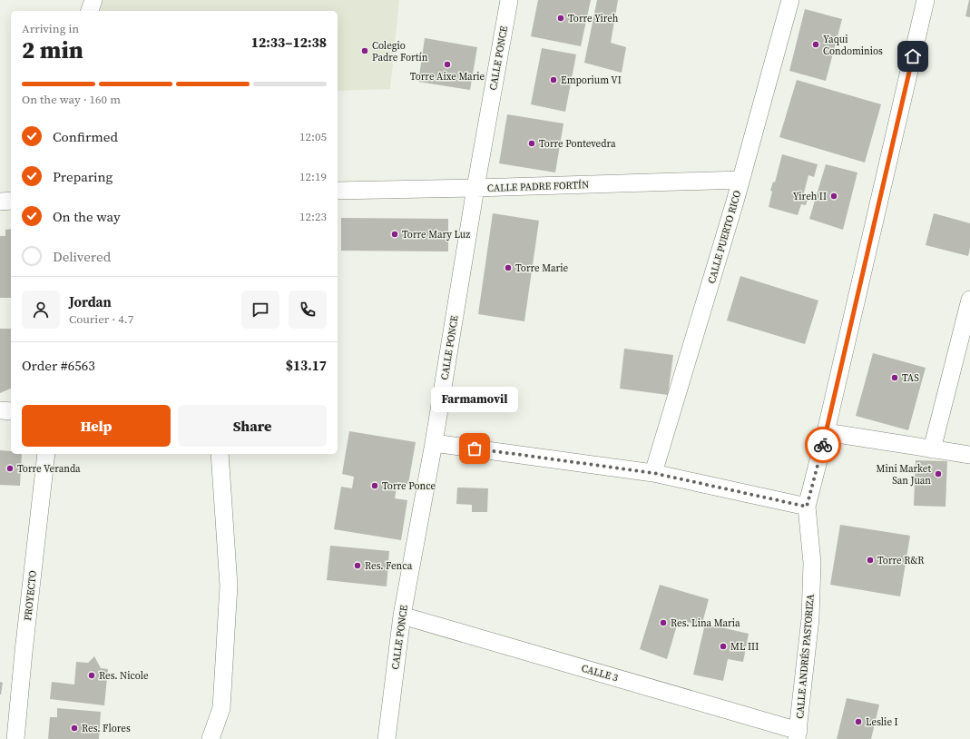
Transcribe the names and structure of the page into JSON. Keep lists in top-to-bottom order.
{
  "streets": {
    "street": [
      "CALLE PONCE",
      "CALLE PADRE FORTÍN",
      "CALLE PUERTO RICO",
      "PROYECTO",
      "CALLE ANDRÉS PASTORIZA",
      "CALLE 3"
    ]
  },
  "crossings": [
    ["CALLE PONCE", "CALLE PADRE FORTÍN"],
    ["CALLE PONCE", "CALLE 3"],
    ["CALLE PADRE FORTÍN", "CALLE PUERTO RICO"],
    ["CALLE ANDRÉS PASTORIZA", "CALLE 3"]
  ],
  "places": [
    "Torre Yireh",
    "Yaqui Condominios",
    "Colegio Padre Fortín",
    "Torre Aixe Marie",
    "Emporium VI",
    "Torre Pontevedra",
    "Yireh II",
    "Torre Mary Luz",
    "Torre Marie",
    "TAS",
    "Farmamovil",
    "Torre Veranda",
    "Mini Market San Juan",
    "Torre Ponce",
    "Torre R&R",
    "Res. Fenca",
    "Res. Lina Maria",
    "ML III",
    "Res. Nicole",
    "Leslie I",
    "Res. Flores"
  ],
  "page": {
    "heading": ["2 min", "Arriving in", "12:33–12:38"],
    "panel": [
      "Jordan",
      "Courier · 4.7",
      "Order #6563",
      "$13.17"
    ],
    "bar": "On the way · 160 m",
    "list": [
      ["Confirmed", "12:05"],
      ["Preparing", "12:19"],
      ["On the way", "12:23"],
      "Delivered"
    ],
    "bubble": "Farmamovil",
    "buttons": ["Help", "Share"]
  }
}
